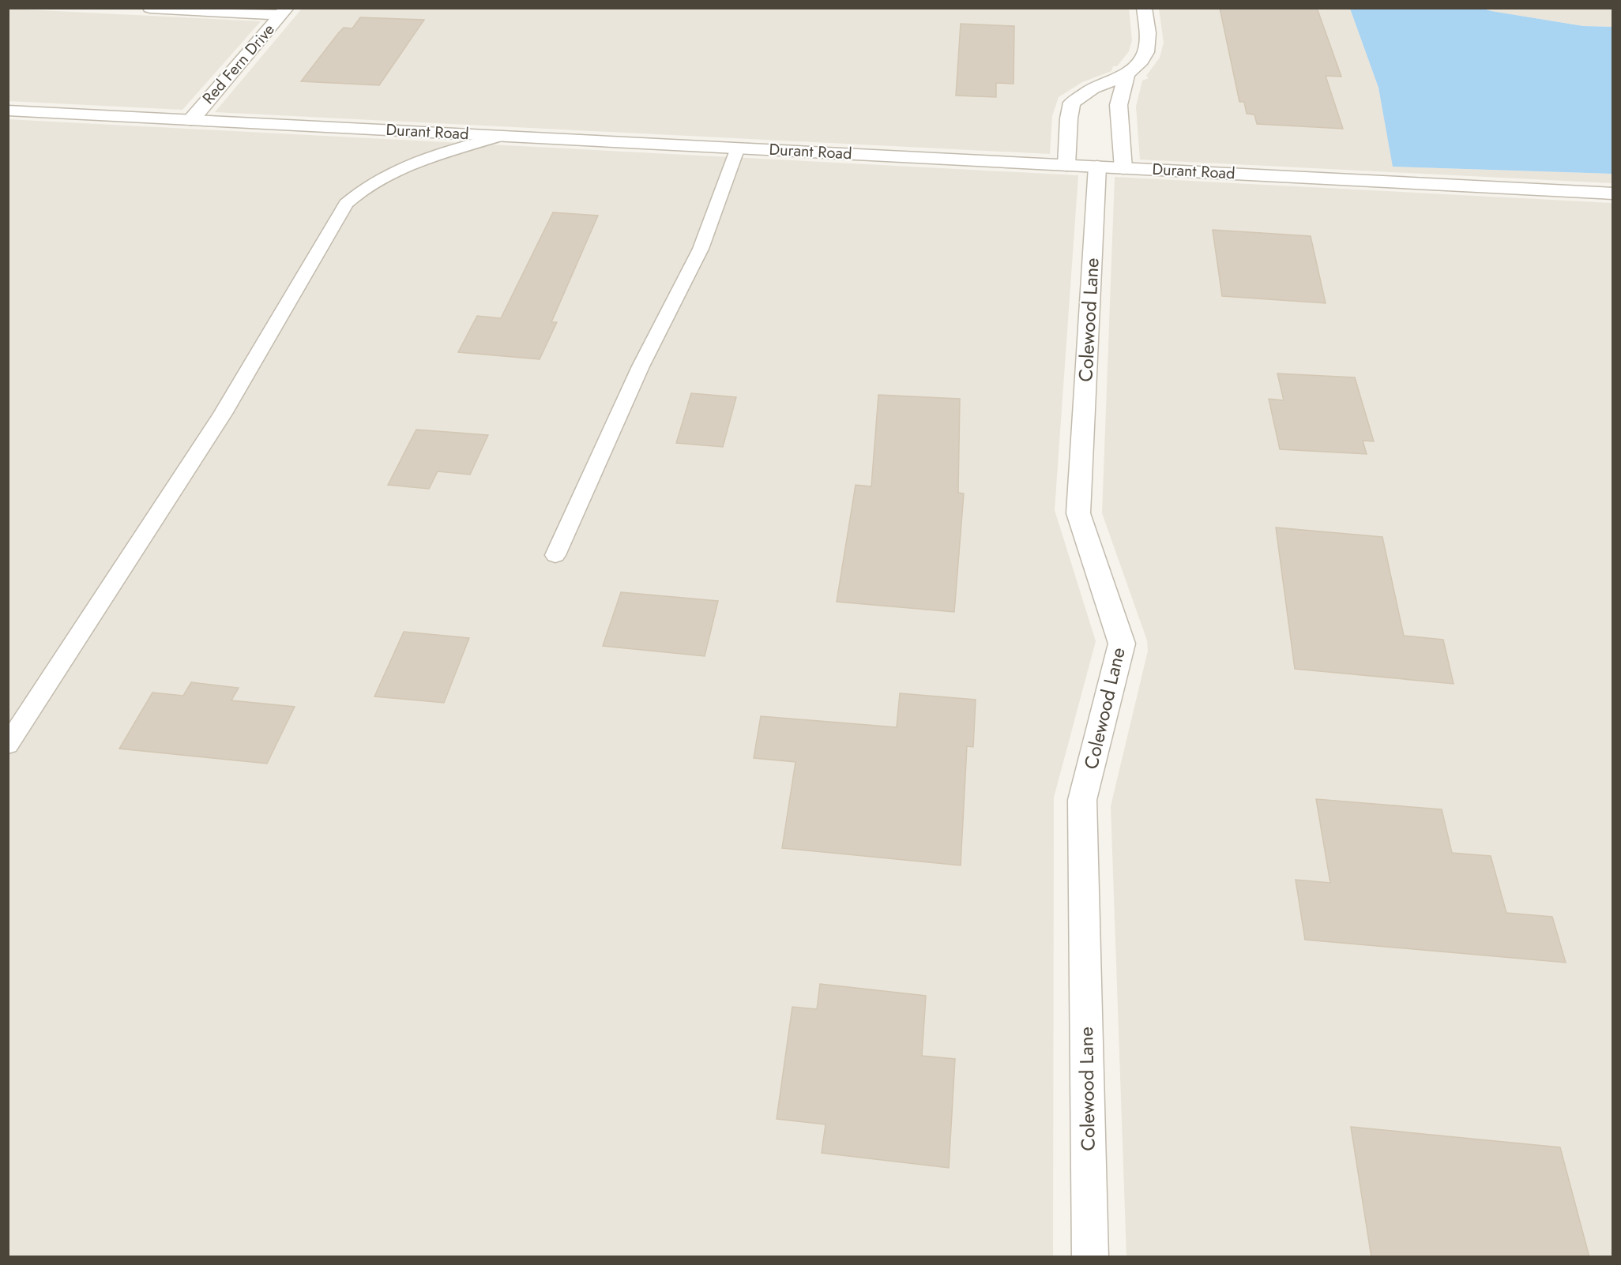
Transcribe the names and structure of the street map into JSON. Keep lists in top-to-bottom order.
{
  "streets": {
    "street": ["Red Fern Drive", "Durant Road", "Colewood Lane"]
  },
  "crossings": [
    ["Red Fern Drive", "Durant Road"],
    ["Durant Road", "Colewood Lane"]
  ]
}
